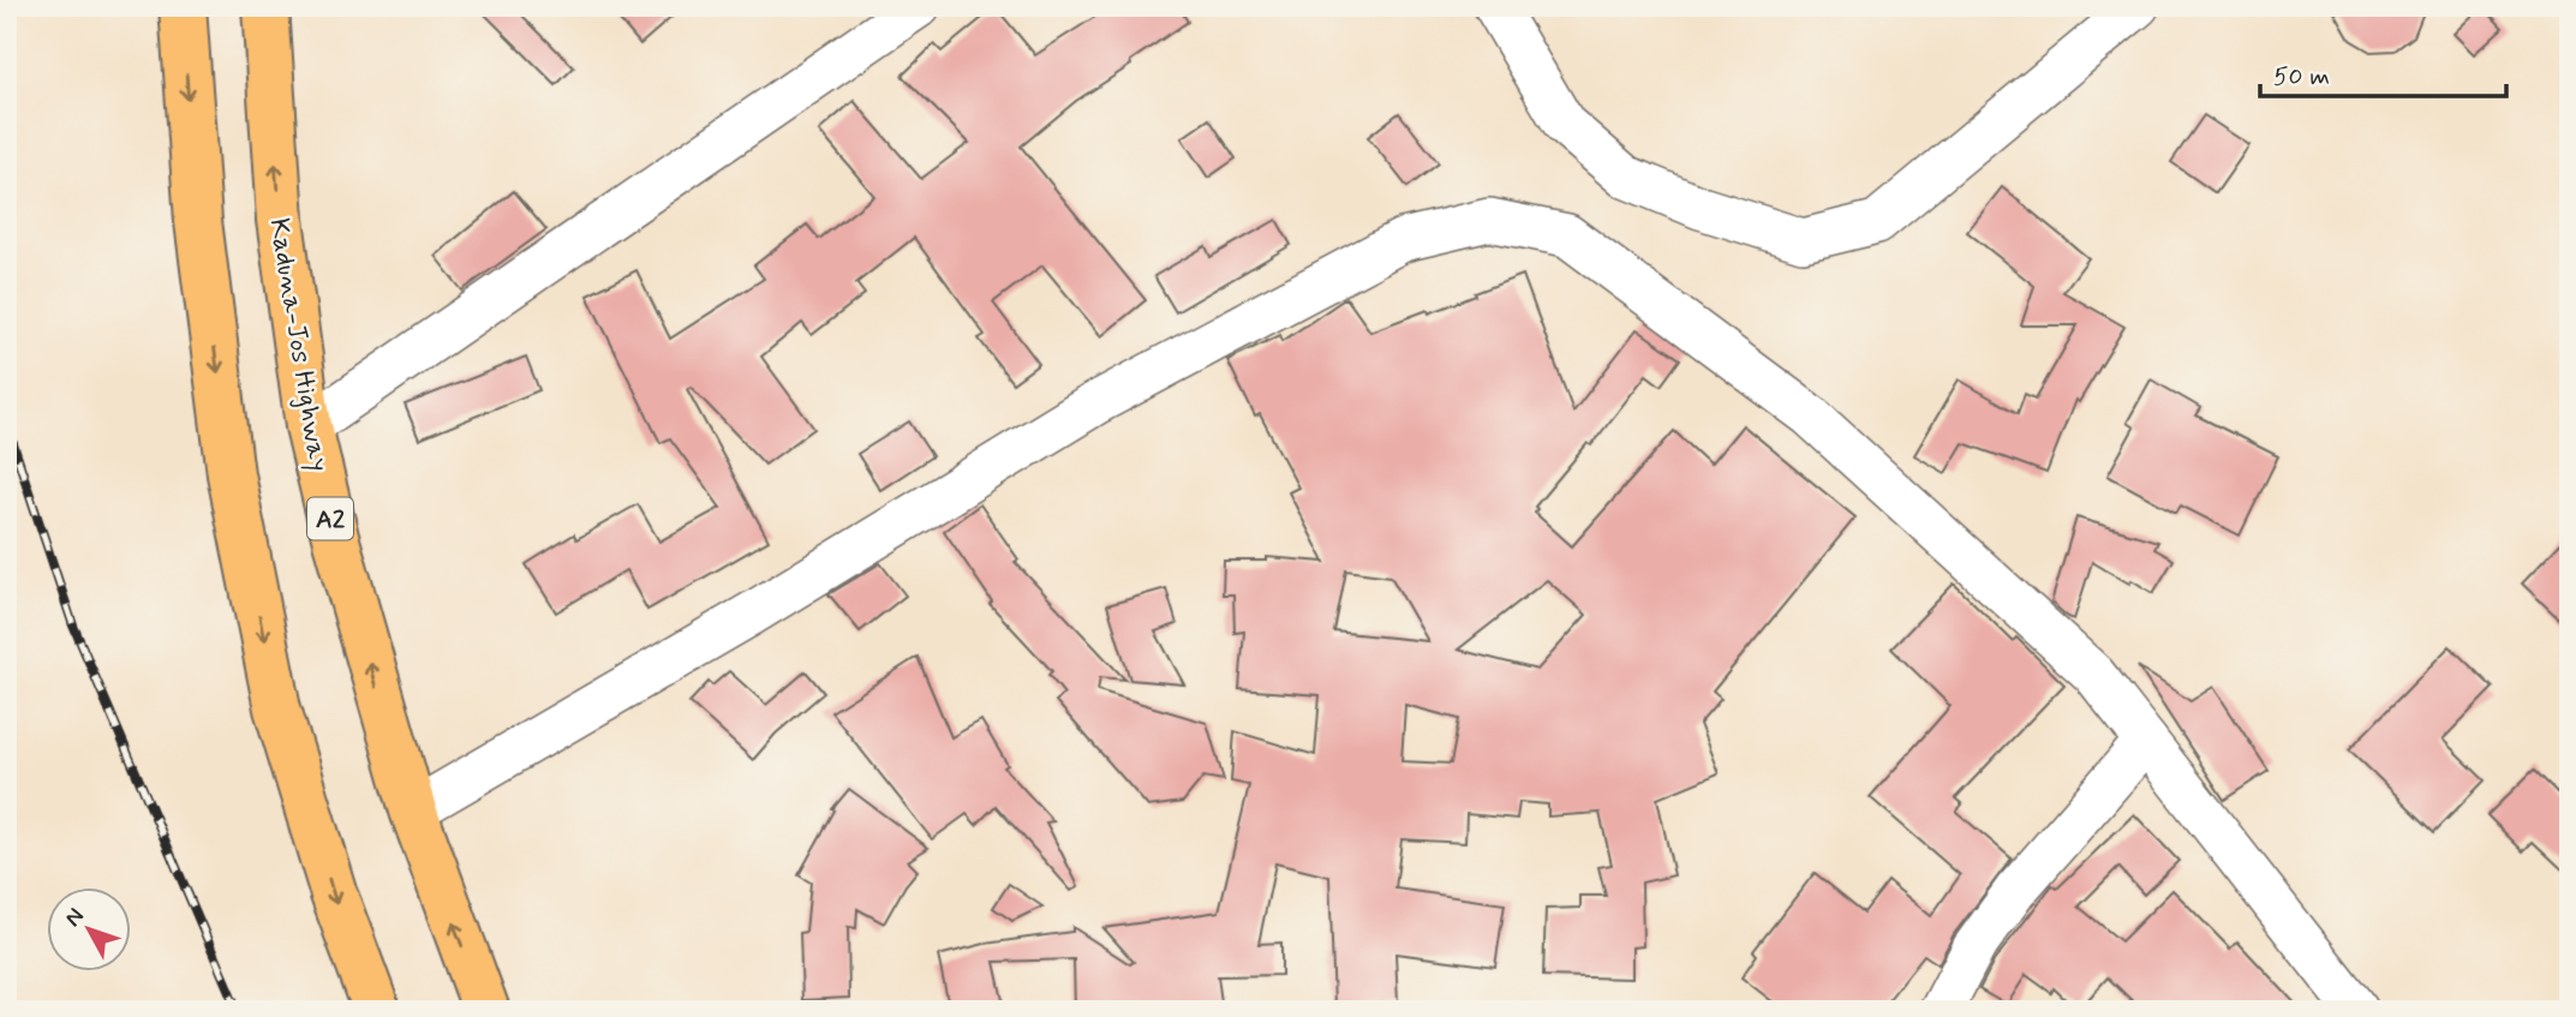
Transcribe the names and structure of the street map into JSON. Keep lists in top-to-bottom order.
{
  "streets": {
    "highway": ["Kaduna-Jos Highway", "A2"]
  },
  "scale_bar": "50 m",
  "north": "top left"
}
